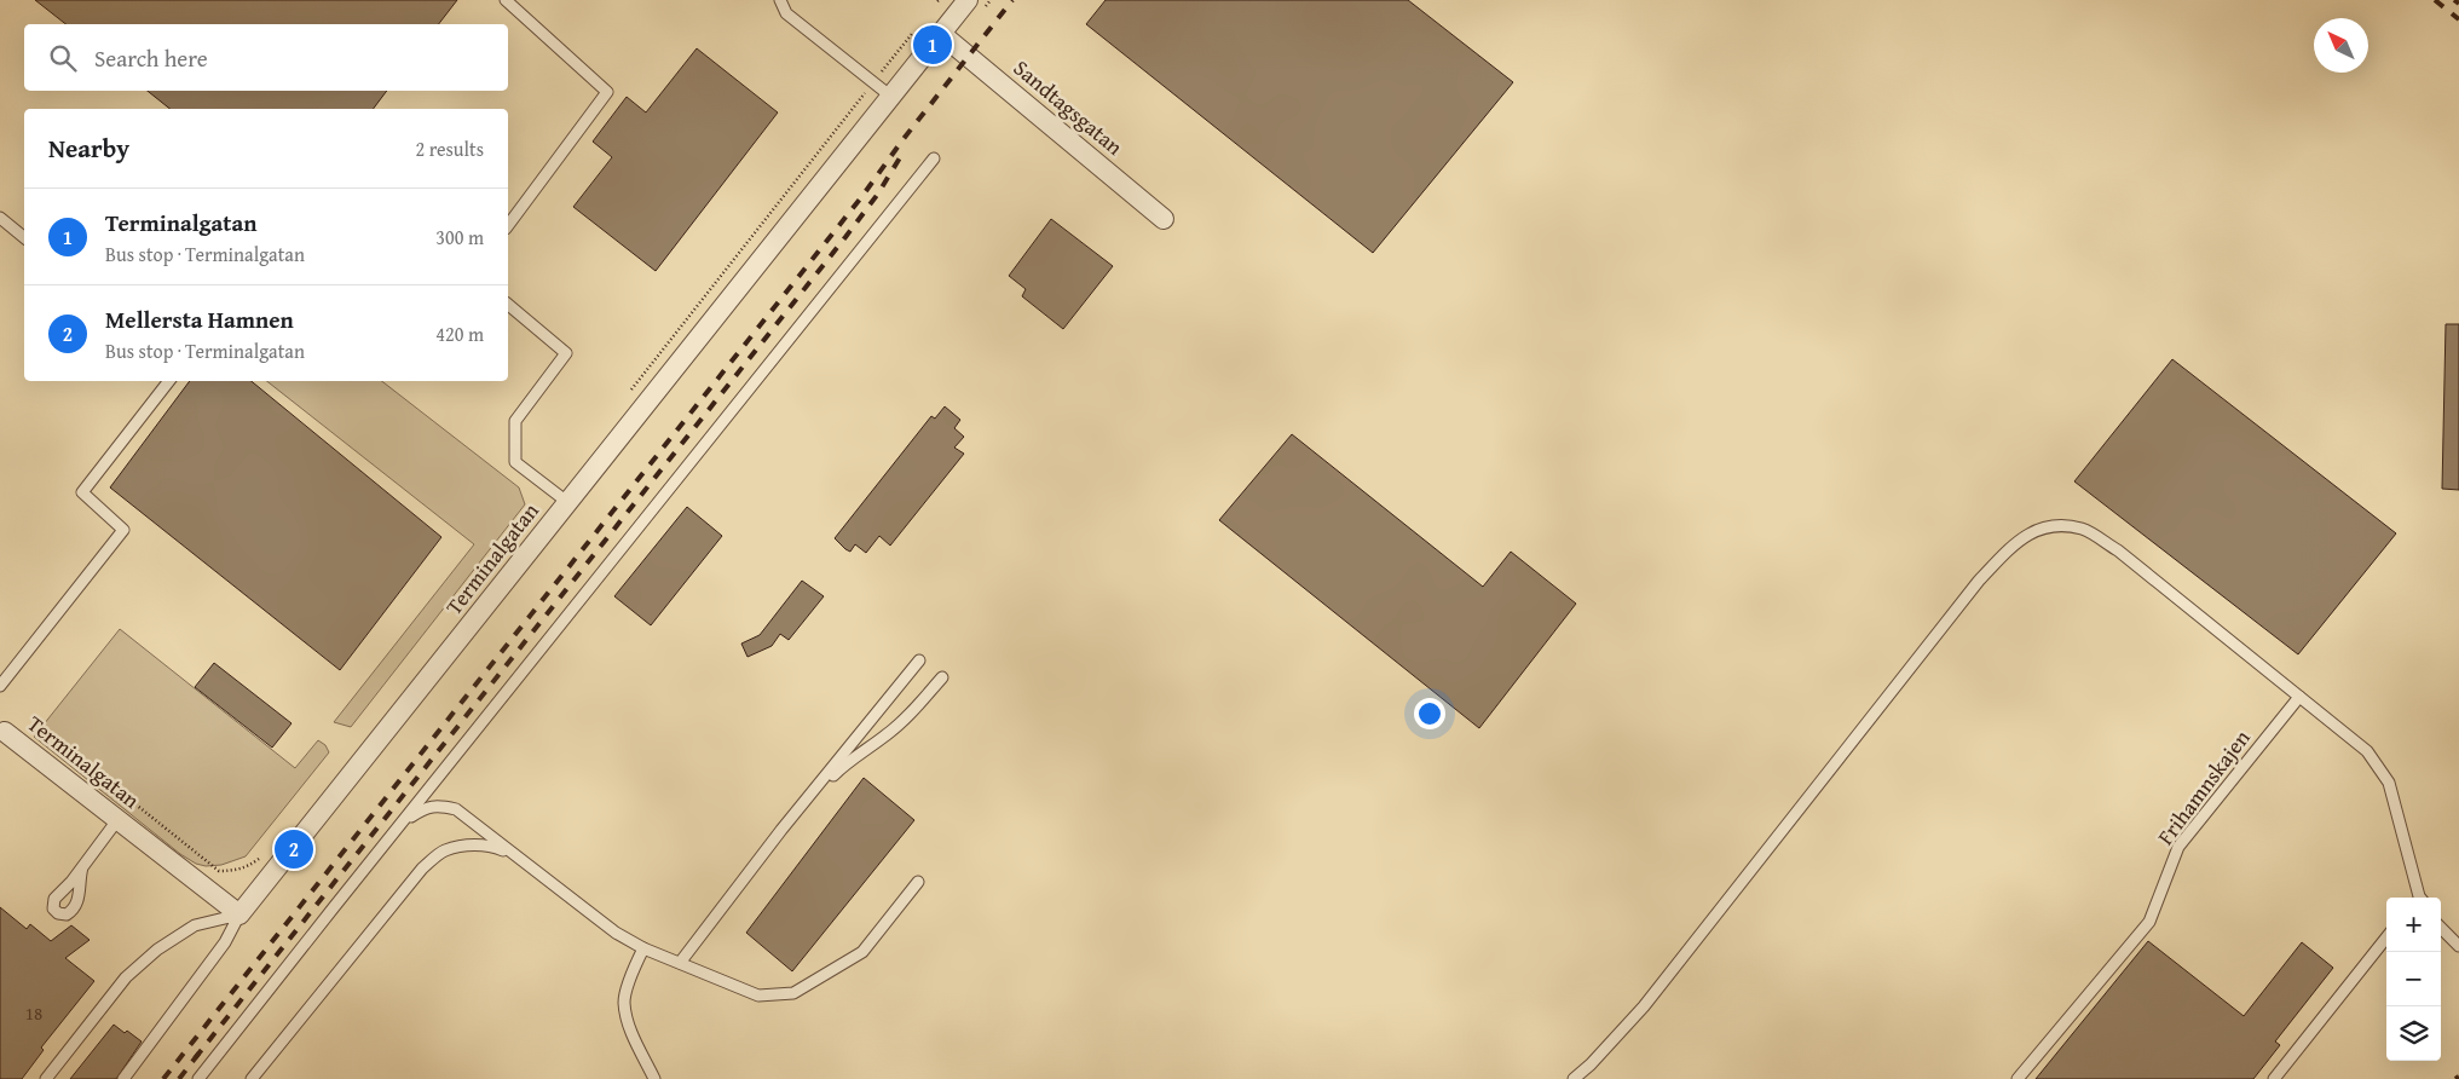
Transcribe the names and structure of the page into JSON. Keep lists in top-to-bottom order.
{
  "streets": {
    "street": ["Sandtagsgatan", "Terminalgatan"],
    "lane": ["Frihamnskajen"]
  },
  "crossings": [
    ["Sandtagsgatan", "Terminalgatan"]
  ],
  "house_numbers": ["18"],
  "north": "top left",
  "page": {
    "pins": ["1", "2"],
    "search": "Search here",
    "heading": ["Nearby", "2 results"],
    "list": [
      {
        "mark": "1",
        "name": "Terminalgatan",
        "note": "Bus stop · Terminalgatan",
        "value": "300 m"
      },
      {
        "mark": "2",
        "name": "Mellersta Hamnen",
        "note": "Bus stop · Terminalgatan",
        "value": "420 m"
      }
    ],
    "map_buttons": ["+", "−"]
  }
}
